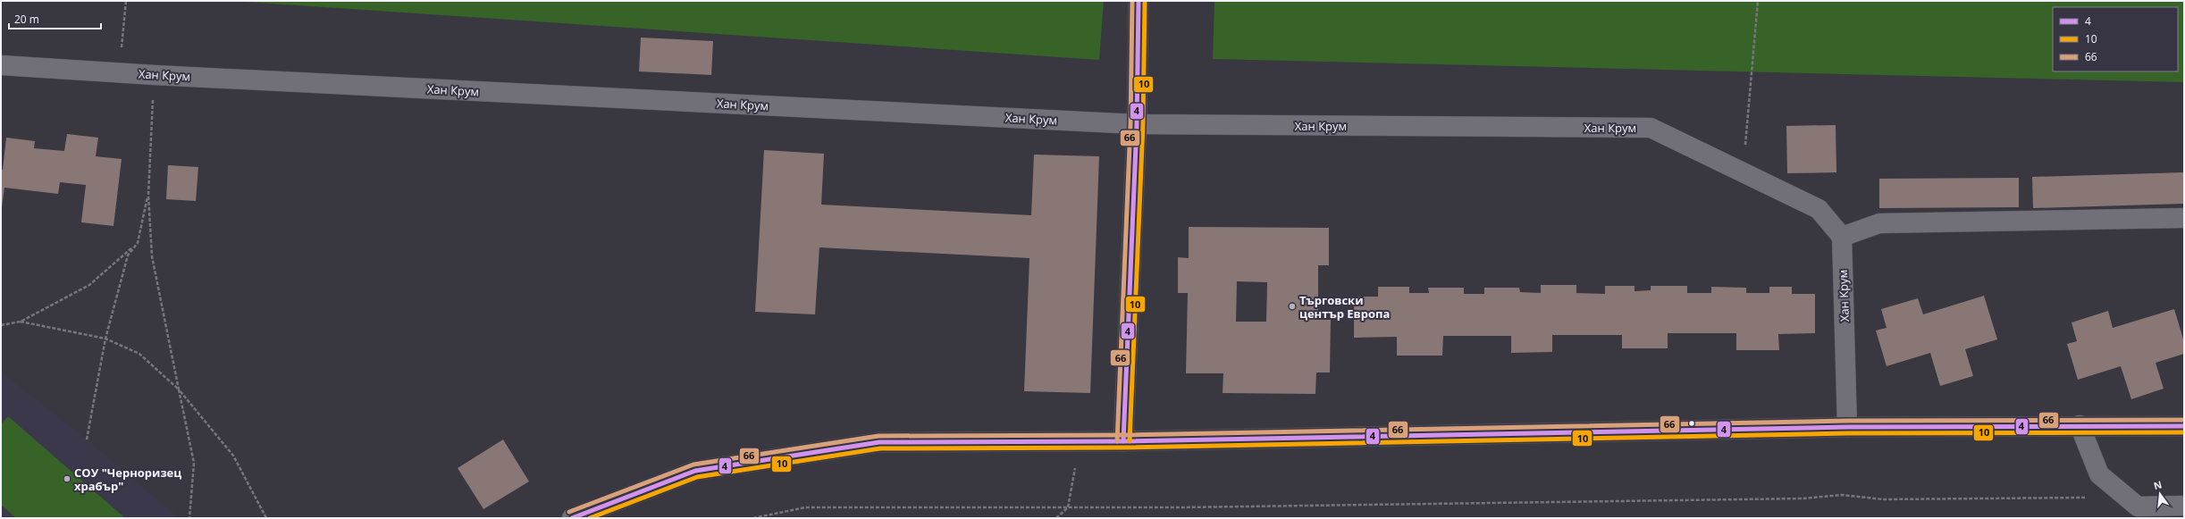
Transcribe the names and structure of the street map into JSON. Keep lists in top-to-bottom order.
{
  "streets": {
    "street": ["Хан Крум"]
  },
  "places": ["Търговски център Европа", "СОУ \"Черноризец храбър\""],
  "lines": ["transit line 4", "transit line 10", "transit line 66"],
  "legend": ["4", "10", "66"],
  "scale_bar": "20 m",
  "north": "top"
}
